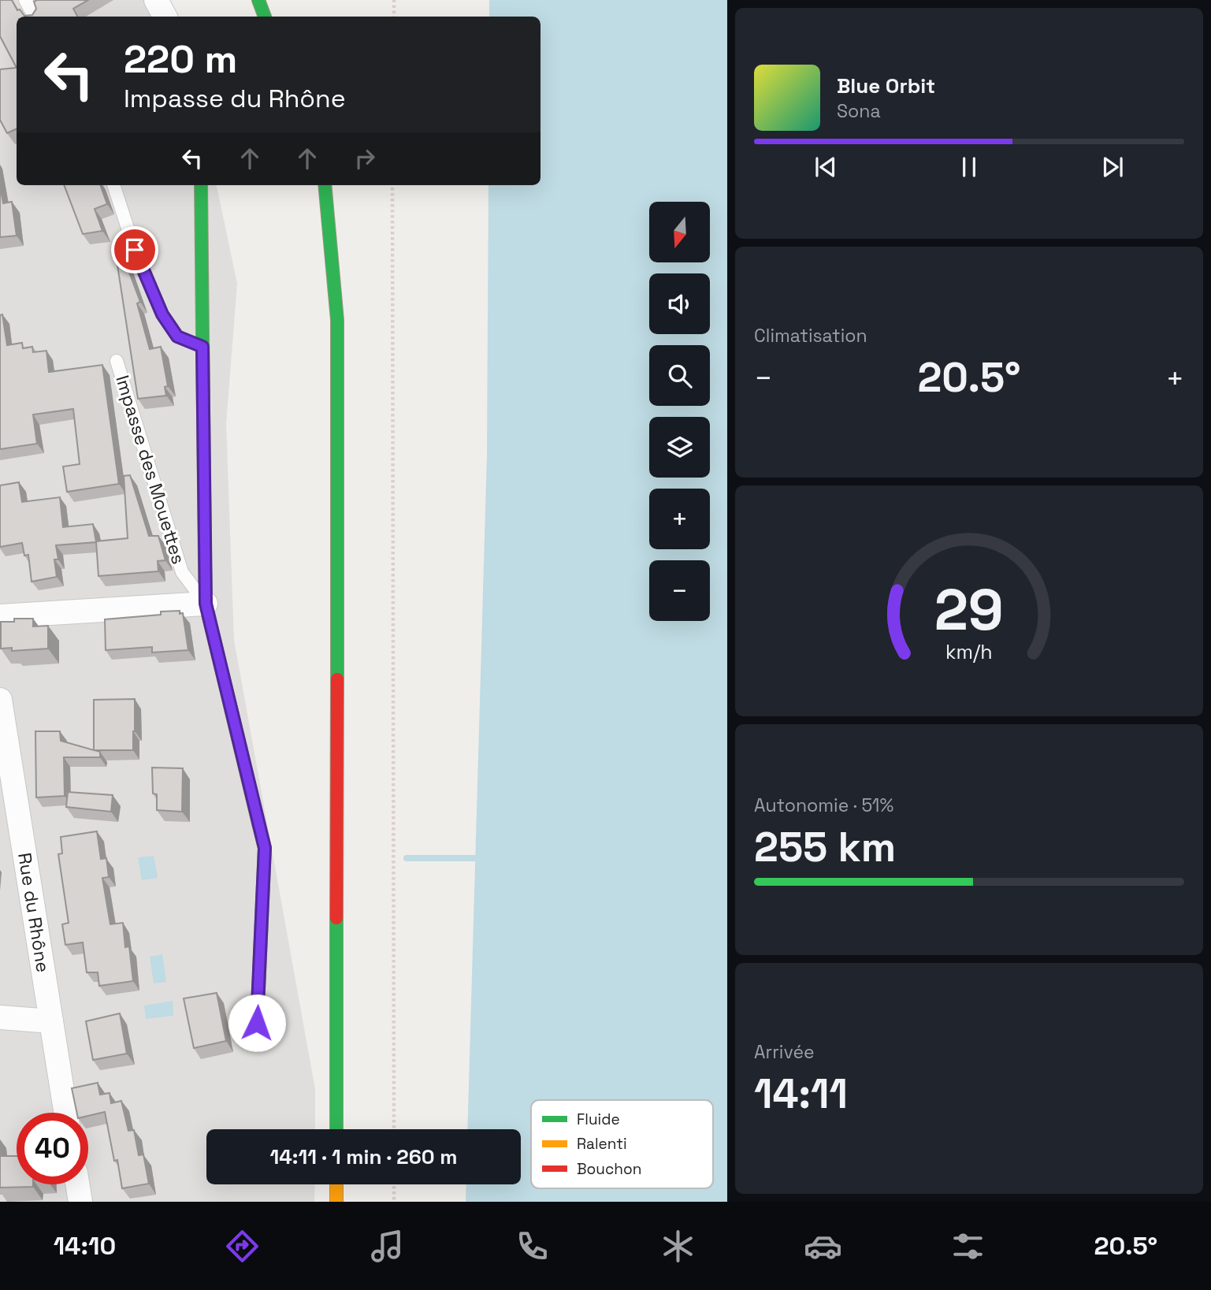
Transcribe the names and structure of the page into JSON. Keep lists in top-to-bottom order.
{
  "streets": {
    "street": ["Rue du Rhône"],
    "lane": ["Impasse des Mouettes"]
  },
  "legend": ["Fluide", "Ralenti", "Bouchon"],
  "north": "bottom",
  "page": {
    "turn": ["220 m", "Impasse du Rhône"],
    "song": ["Blue Orbit", "Sona"],
    "map_buttons": ["+", "−"],
    "tile": [
      "Climatisation",
      ["Autonomie · 51%", "255 km"],
      ["Arrivée", "14:11"]
    ],
    "heat": ["−", "20.5°", "+"],
    "limit": "40",
    "trip": "14:11 · 1 min · 260 m",
    "tabs": ["14:10", "20.5°"],
    "gauge": ["29", "km/h"]
  }
}
